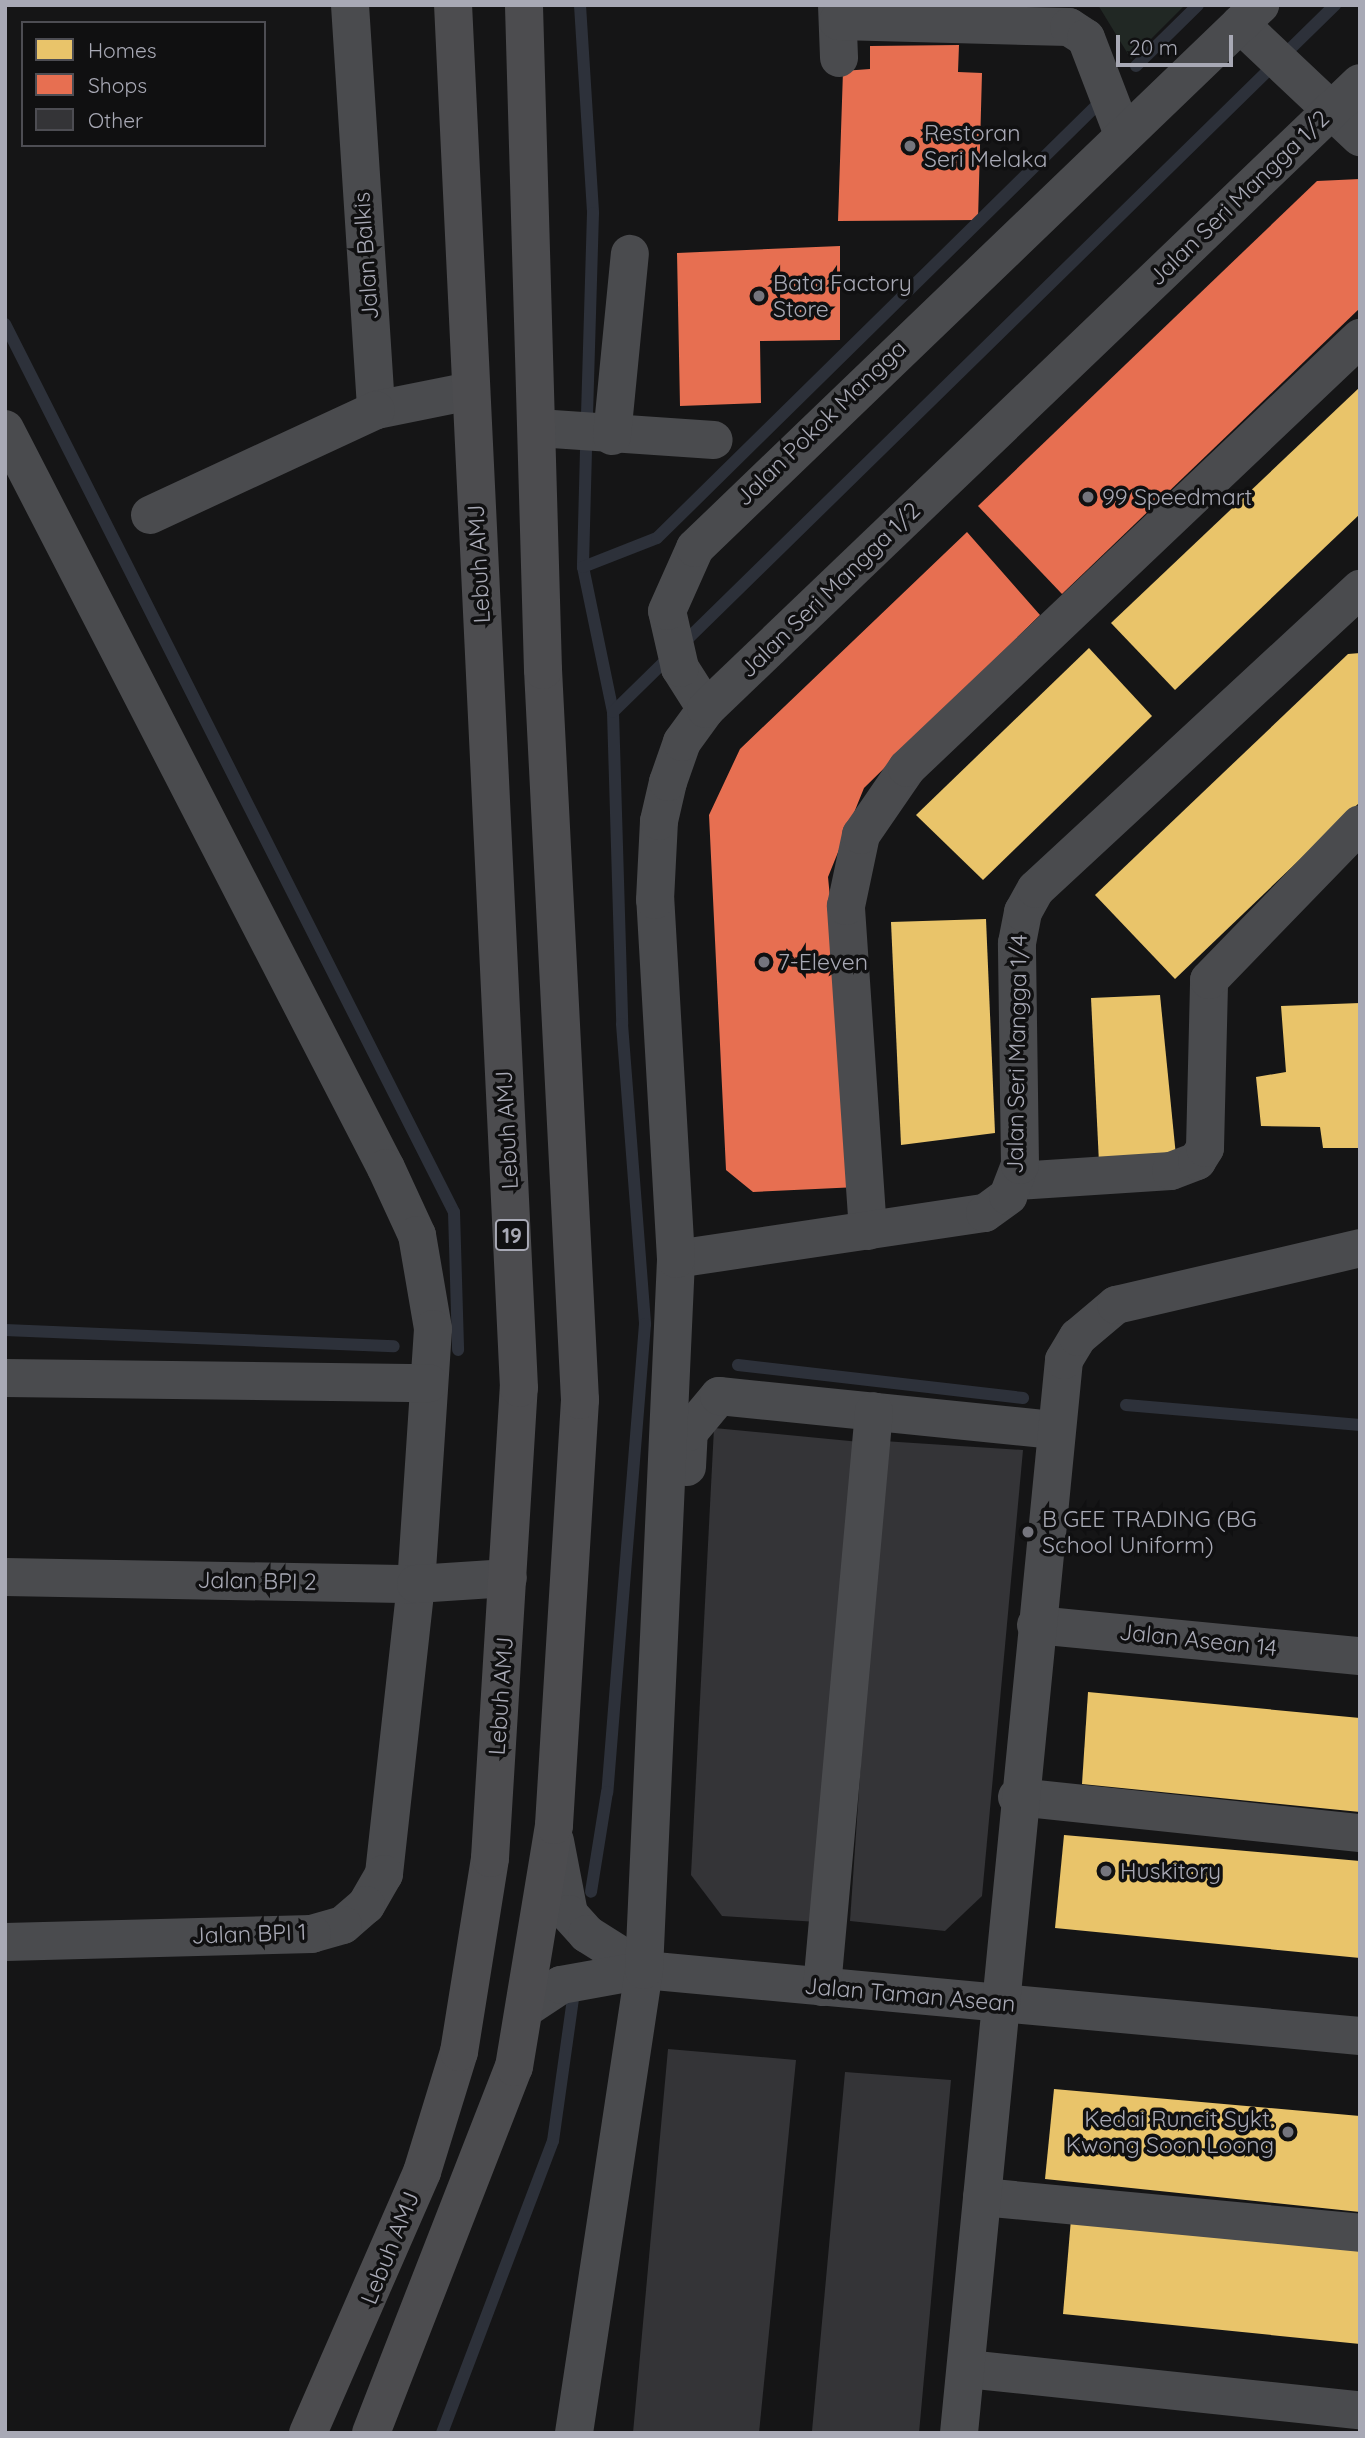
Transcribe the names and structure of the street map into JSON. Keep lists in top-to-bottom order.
{
  "streets": {
    "highway": ["Lebuh AMJ", "19"],
    "street": [
      "Jalan Seri Mangga 1/2",
      "Jalan Balkis",
      "Jalan Pokok Mangga",
      "Jalan Seri Mangga 1/4",
      "Jalan BPI 2",
      "Jalan Asean 14",
      "Jalan BPI 1",
      "Jalan Taman Asean"
    ]
  },
  "crossings": [
    ["Jalan Seri Mangga 1/2", "Jalan Pokok Mangga"],
    ["Jalan Seri Mangga 1/2", "Jalan Seri Mangga 1/4"],
    ["Jalan Seri Mangga 1/2", "Jalan Taman Asean"],
    ["Lebuh AMJ", "Jalan BPI 2"],
    ["Jalan BPI 2", "Jalan BPI 1"]
  ],
  "places": [
    "Restoran Seri Melaka",
    "Bata Factory Store",
    "99 Speedmart",
    "7-Eleven",
    "B GEE TRADING (BG School Uniform)",
    "Huskitory",
    "Kedai Runcit Sykt. Kwong Soon Loong"
  ],
  "legend": ["Homes", "Shops", "Other"],
  "scale_bar": "20 m"
}
